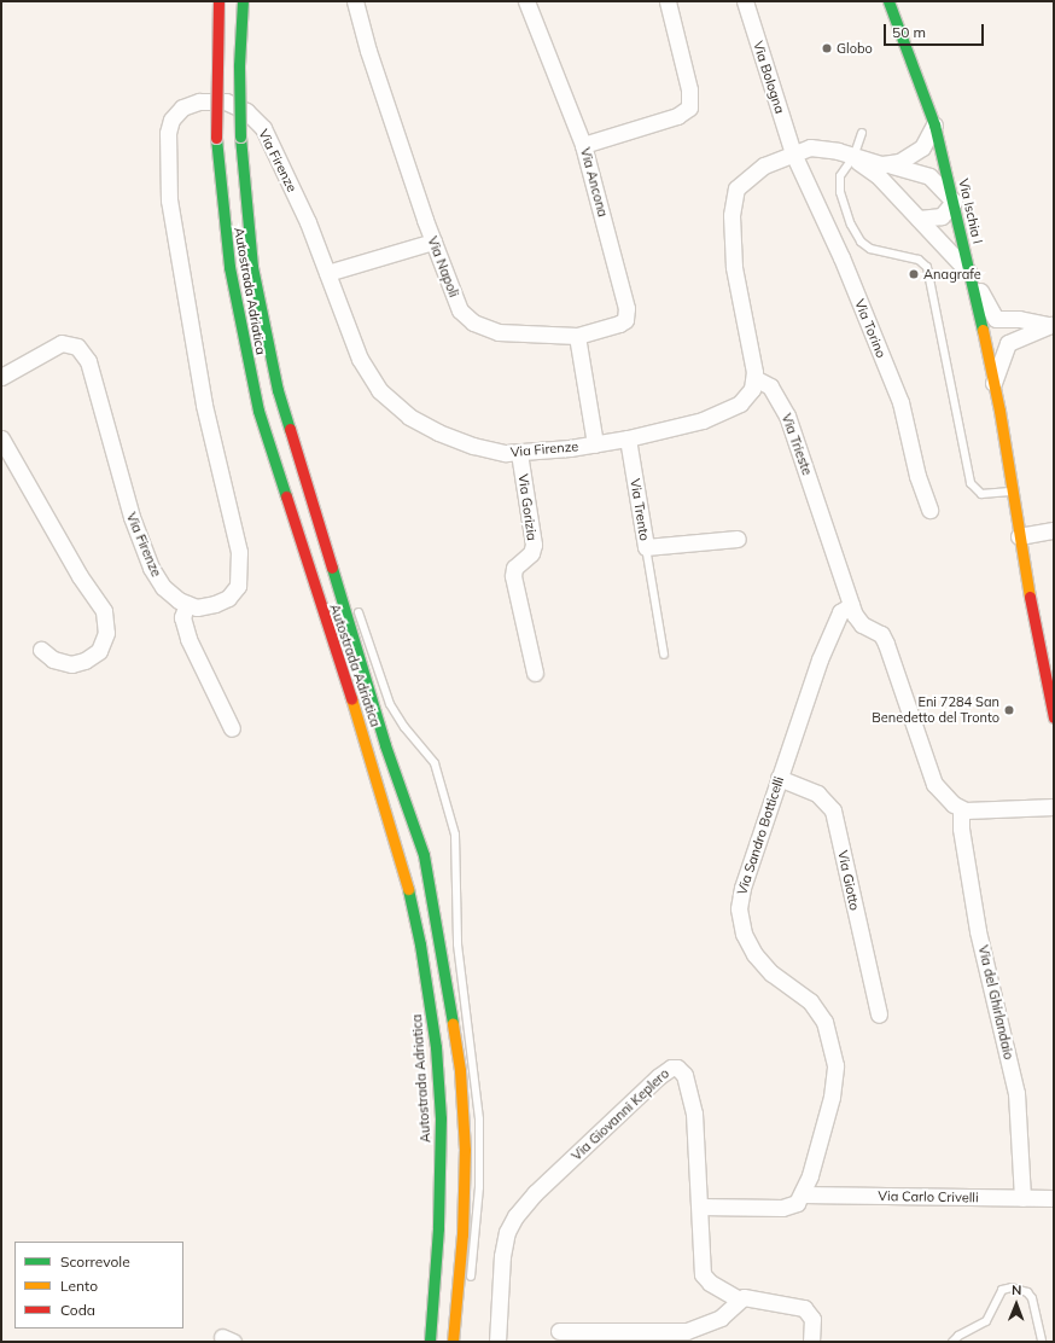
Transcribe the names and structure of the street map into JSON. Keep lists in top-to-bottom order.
{
  "streets": {
    "main road": ["Via Ischia I", "Autostrada Adriatica"],
    "street": [
      "Via Bologna",
      "Via Firenze",
      "Via Ancona",
      "Via Napoli",
      "Via Torino",
      "Via Trieste",
      "Via Gorizia",
      "Via Trento",
      "Via Sandro Botticelli",
      "Via Giotto",
      "Via del Ghirlandaio",
      "Via Giovanni Keplero",
      "Via Carlo Crivelli"
    ]
  },
  "crossings": [
    ["Via Bologna", "Via Firenze"],
    ["Via Bologna", "Via Torino"],
    ["Via Firenze", "Via Ischia I"],
    ["Via Firenze", "Via Torino"],
    ["Via Firenze", "Via Trieste"],
    ["Via Firenze", "Via Gorizia"],
    ["Via Firenze", "Via Trento"],
    ["Via Ancona", "Via Napoli"],
    ["Via Trieste", "Via Sandro Botticelli"],
    ["Via Sandro Botticelli", "Via Giotto"],
    ["Via Sandro Botticelli", "Via Carlo Crivelli"],
    ["Via del Ghirlandaio", "Via Carlo Crivelli"]
  ],
  "places": ["Globo", "Anagrafe", "Eni 7284 San Benedetto del Tronto"],
  "legend": ["Scorrevole", "Lento", "Coda"],
  "scale_bar": "50 m",
  "north": "top"
}
